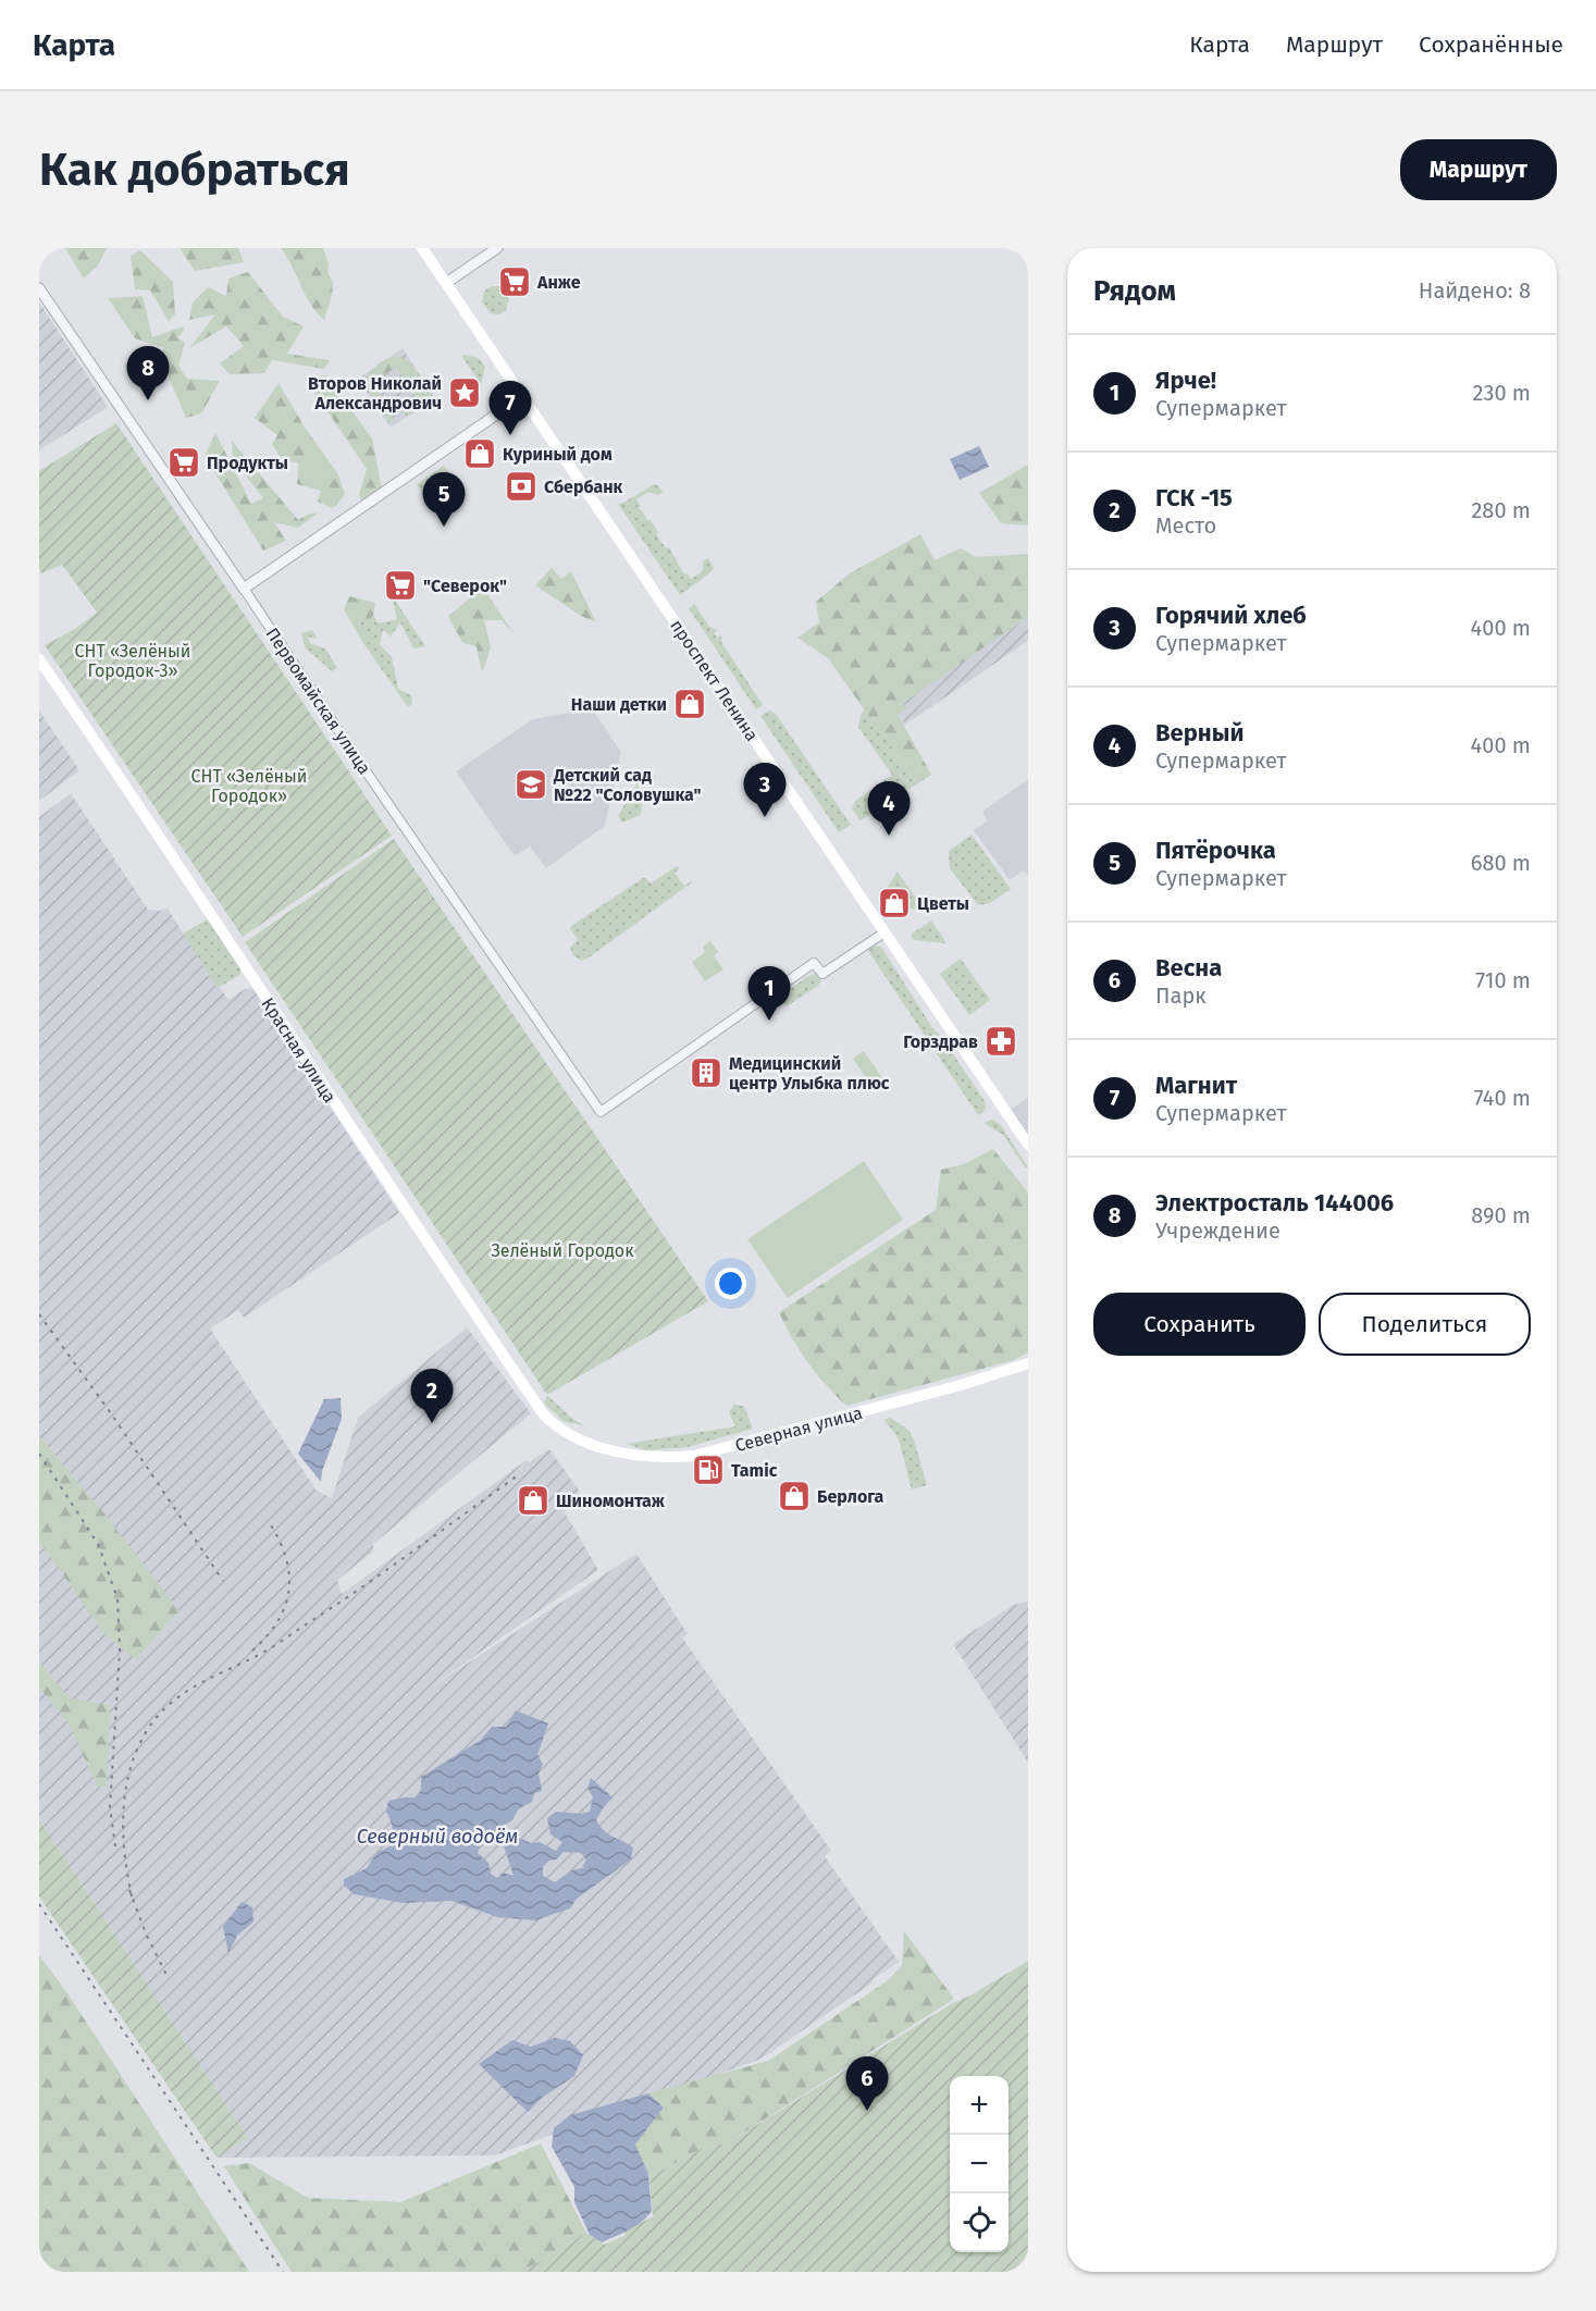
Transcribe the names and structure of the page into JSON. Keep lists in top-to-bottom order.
{
  "streets": {
    "main road": ["проспект Ленина", "Красная улица", "Северная улица"],
    "street": ["Первомайская улица"]
  },
  "crossings": [
    ["проспект Ленина", "Первомайская улица"],
    ["Красная улица", "Северная улица"]
  ],
  "water": ["Северный водоём"],
  "parks": ["СНТ «Зелёный Городок-3»", "СНТ «Зелёный Городок»", "Зелёный Городок"],
  "places": {
    "supermarket": ["Анже", "Продукты", "\"Северок\""],
    "place": ["Второв Николай Александрович"],
    "shop": [
      "Куриный дом",
      "Наши детки",
      "Цветы",
      "Берлога",
      "Шиномонтаж"
    ],
    "bank": ["Сбербанк"],
    "school or university": ["Детский сад №22 \"Соловушка\""],
    "pharmacy": ["Горздрав"],
    "building": ["Медицинский центр Улыбка плюс"],
    "fuel station": ["Tamic"]
  },
  "page": {
    "header": "Карта",
    "nav": ["Карта", "Маршрут", "Сохранённые"],
    "buttons": [
      "Маршрут",
      ["Сохранить", "Поделиться"]
    ],
    "title": "Как добраться",
    "heading": ["Рядом", "Найдено: 8"],
    "list": [
      {
        "mark": "1",
        "name": "Ярче!",
        "note": "Супермаркет",
        "value": "230 m"
      },
      {
        "mark": "2",
        "name": "ГСК -15",
        "note": "Место",
        "value": "280 m"
      },
      {
        "mark": "3",
        "name": "Горячий хлеб",
        "note": "Супермаркет",
        "value": "400 m"
      },
      {
        "mark": "4",
        "name": "Верный",
        "note": "Супермаркет",
        "value": "400 m"
      },
      {
        "mark": "5",
        "name": "Пятёрочка",
        "note": "Супермаркет",
        "value": "680 m"
      },
      {
        "mark": "6",
        "name": "Весна",
        "note": "Парк",
        "value": "710 m"
      },
      {
        "mark": "7",
        "name": "Магнит",
        "note": "Супермаркет",
        "value": "740 m"
      },
      {
        "mark": "8",
        "name": "Электросталь 144006",
        "note": "Учреждение",
        "value": "890 m"
      }
    ],
    "pins": [
      "8",
      "7",
      "5",
      "3",
      "4",
      "1",
      "2",
      "6"
    ],
    "map_buttons": ["+", "−"]
  }
}
